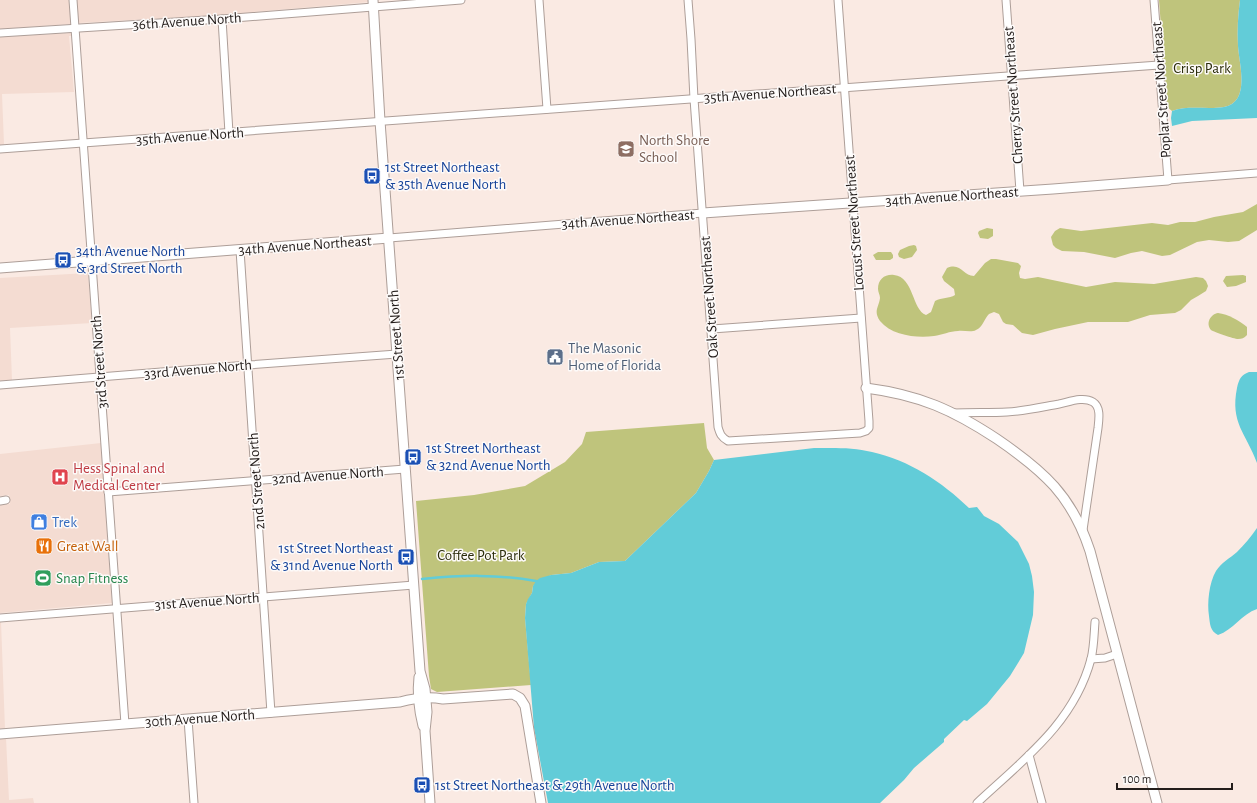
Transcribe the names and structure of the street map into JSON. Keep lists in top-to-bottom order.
{
  "streets": {
    "street": [
      "36th Avenue North",
      "Poplar Street Northeast",
      "35th Avenue Northeast",
      "Cherry Street Northeast",
      "35th Avenue North",
      "34th Avenue Northeast",
      "Locust Street Northeast",
      "Oak Street Northeast",
      "1st Street North",
      "3rd Street North",
      "33rd Avenue North",
      "32nd Avenue North",
      "2nd Street North",
      "31st Avenue North",
      "30th Avenue North"
    ]
  },
  "crossings": [
    ["36th Avenue North", "1st Street North"],
    ["36th Avenue North", "3rd Street North"],
    ["Poplar Street Northeast", "35th Avenue Northeast"],
    ["Poplar Street Northeast", "34th Avenue Northeast"],
    ["35th Avenue Northeast", "Cherry Street Northeast"],
    ["35th Avenue Northeast", "35th Avenue North"],
    ["35th Avenue Northeast", "Locust Street Northeast"],
    ["35th Avenue Northeast", "Oak Street Northeast"],
    ["35th Avenue Northeast", "1st Street North"],
    ["Cherry Street Northeast", "34th Avenue Northeast"],
    ["35th Avenue North", "1st Street North"],
    ["35th Avenue North", "3rd Street North"],
    ["34th Avenue Northeast", "Locust Street Northeast"],
    ["34th Avenue Northeast", "Oak Street Northeast"],
    ["34th Avenue Northeast", "1st Street North"],
    ["34th Avenue Northeast", "3rd Street North"],
    ["34th Avenue Northeast", "2nd Street North"],
    ["Locust Street Northeast", "Oak Street Northeast"],
    ["1st Street North", "33rd Avenue North"],
    ["1st Street North", "32nd Avenue North"],
    ["1st Street North", "31st Avenue North"],
    ["1st Street North", "30th Avenue North"],
    ["3rd Street North", "33rd Avenue North"],
    ["3rd Street North", "32nd Avenue North"],
    ["3rd Street North", "31st Avenue North"],
    ["3rd Street North", "30th Avenue North"],
    ["33rd Avenue North", "2nd Street North"],
    ["32nd Avenue North", "2nd Street North"],
    ["2nd Street North", "31st Avenue North"],
    ["2nd Street North", "30th Avenue North"]
  ],
  "parks": ["Crisp Park", "Coffee Pot Park"],
  "places": {
    "school or university": ["North Shore School"],
    "bus stop": [
      "1st Street Northeast & 35th Avenue North",
      "34th Avenue North & 3rd Street North",
      "1st Street Northeast & 32nd Avenue North",
      "1st Street Northeast & 31nd Avenue North",
      "1st Street Northeast & 29th Avenue North"
    ],
    "public building": ["The Masonic Home of Florida"],
    "hospital": ["Hess Spinal and Medical Center"],
    "shop": ["Trek"],
    "restaurant": ["Great Wall"],
    "sports": ["Snap Fitness"]
  },
  "scale_bar": "100 m"
}
